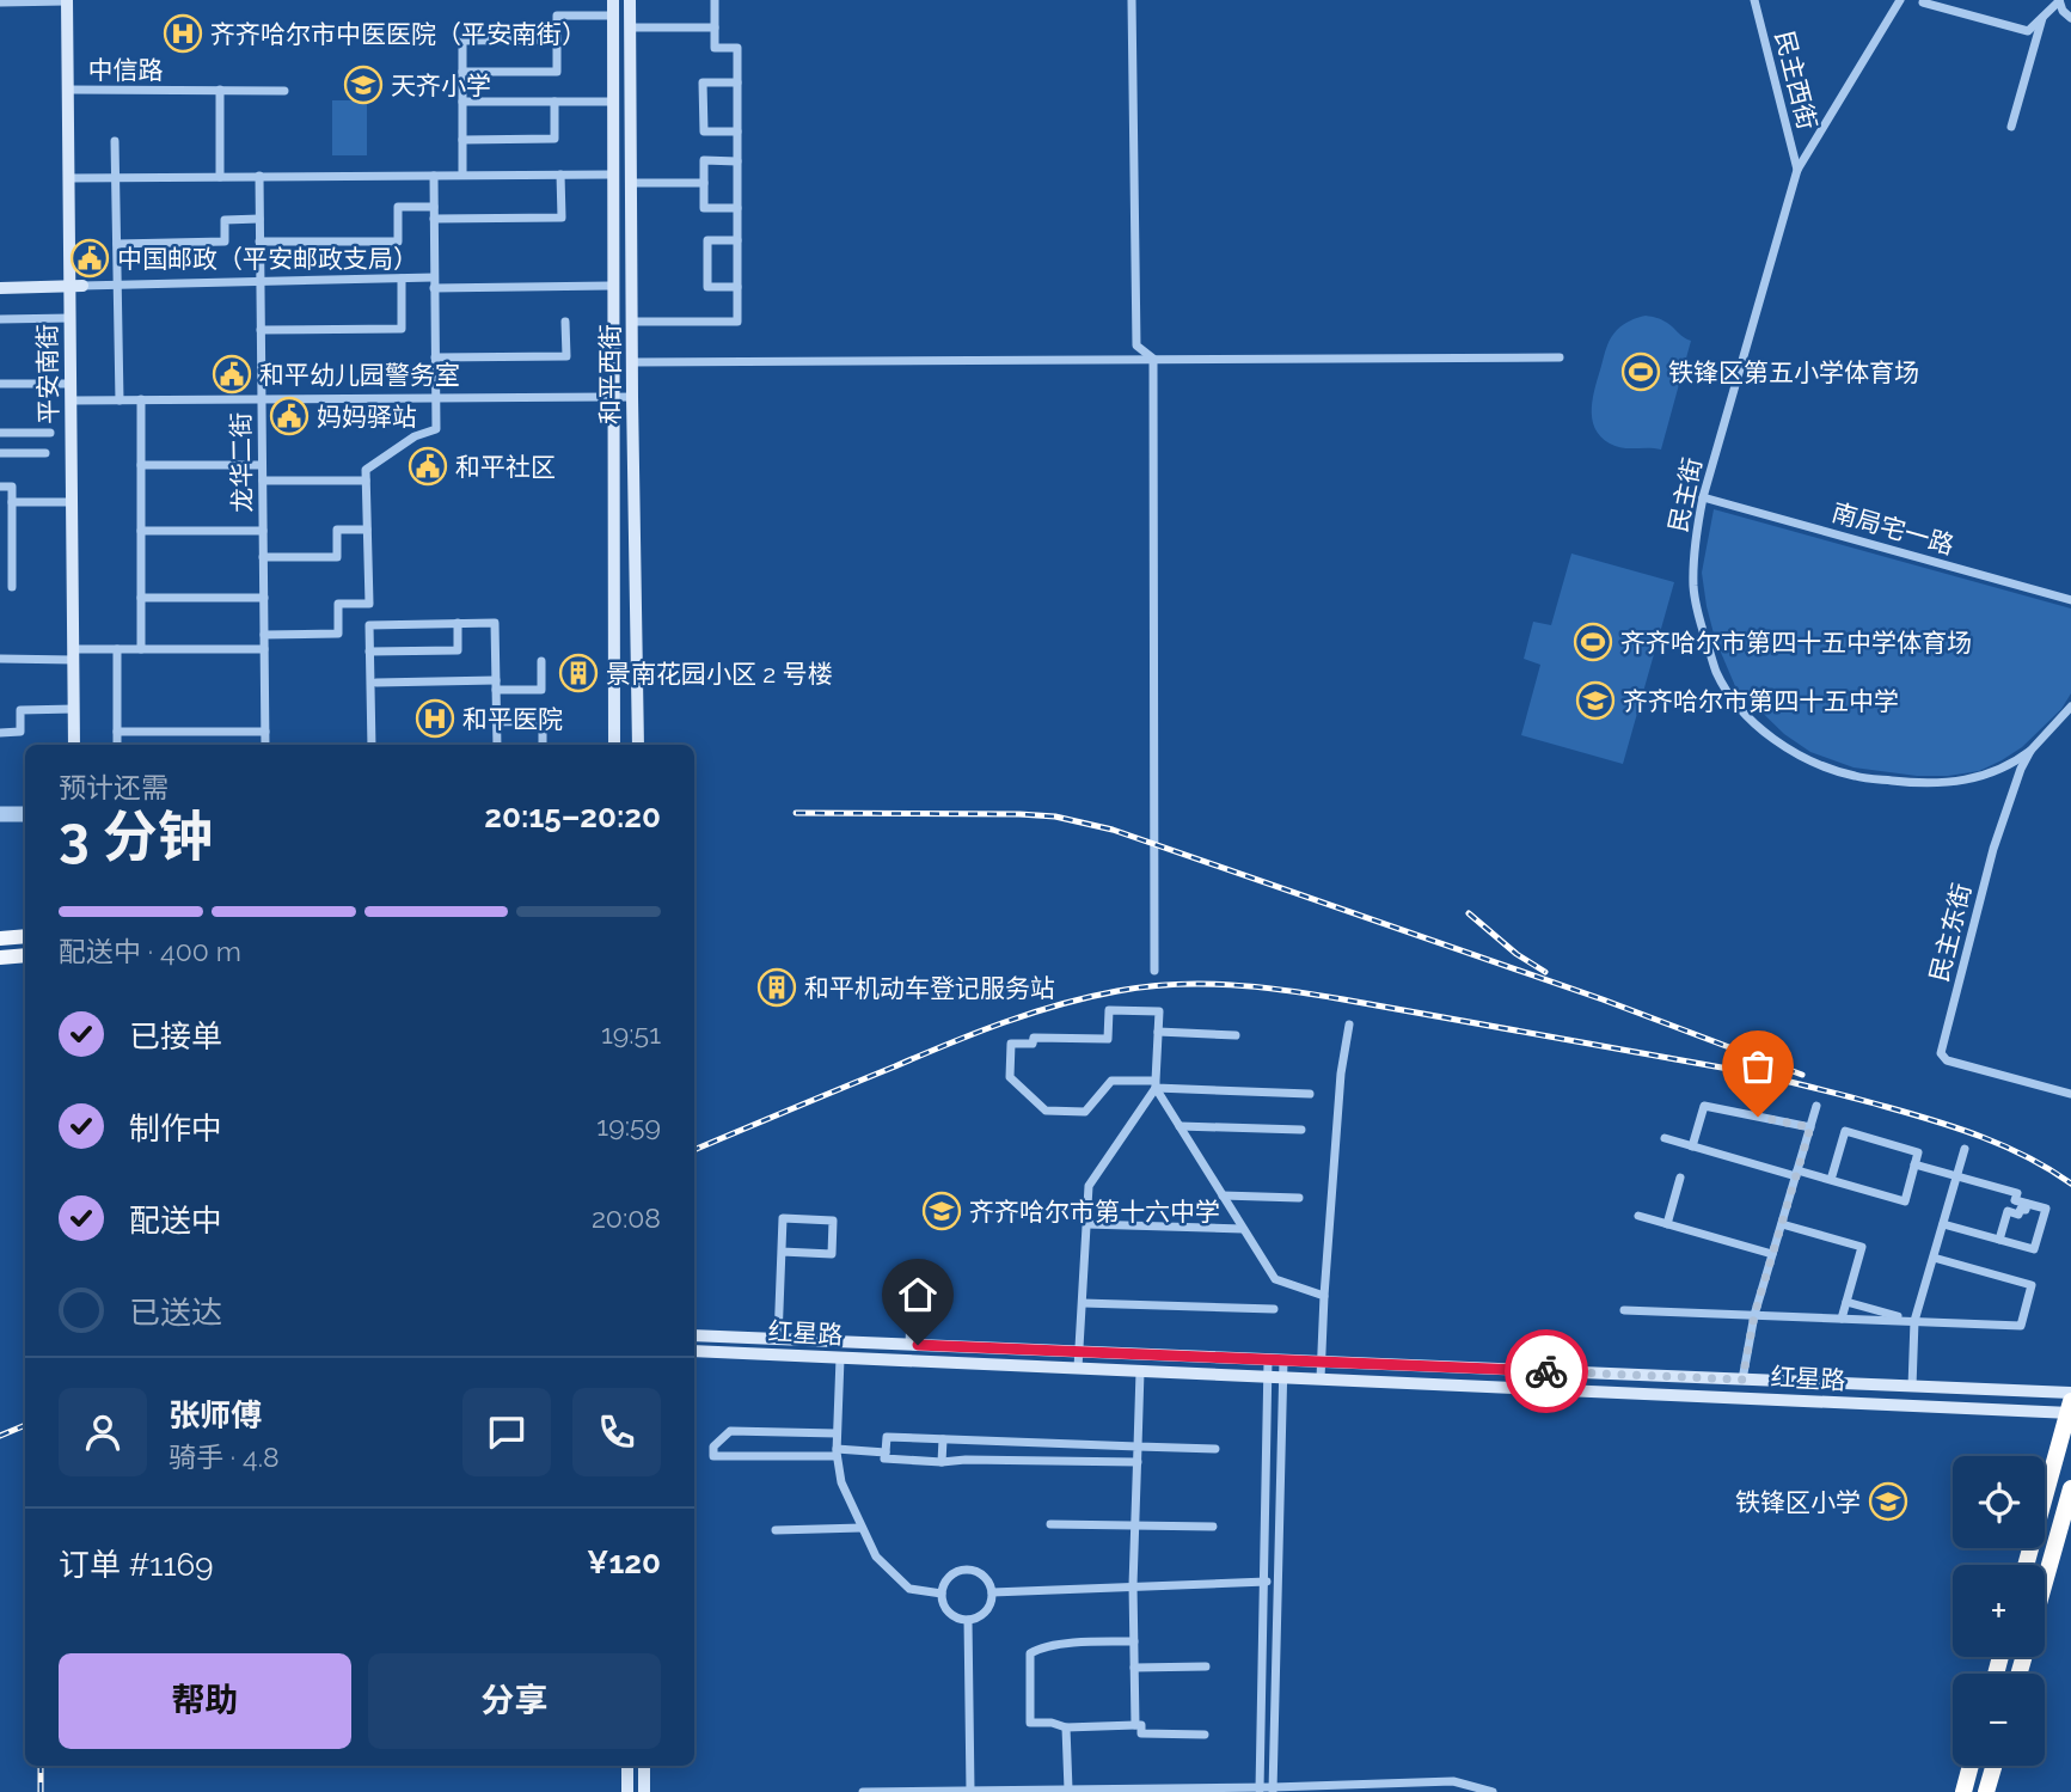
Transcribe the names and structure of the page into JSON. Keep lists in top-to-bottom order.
{
  "streets": {
    "street": [
      "中信路",
      "民主西街",
      "平安南街",
      "和平西街",
      "龙华二街",
      "民主街",
      "南局宅一路",
      "民主东街",
      "红星路"
    ]
  },
  "crossings": [
    ["中信路", "平安南街"],
    ["民主西街", "民主街"],
    ["民主街", "南局宅一路"],
    ["民主街", "民主东街"]
  ],
  "places": {
    "hospital": ["齐齐哈尔市中医医院（平安南街）", "和平医院"],
    "school or university": [
      "天齐小学",
      "齐齐哈尔市第四十五中学",
      "齐齐哈尔市第十六中学",
      "铁锋区小学"
    ],
    "public building": [
      "中国邮政（平安邮政支局）",
      "和平幼儿园警务室",
      "妈妈驿站",
      "和平社区"
    ],
    "sports": ["铁锋区第五小学体育场", "齐齐哈尔市第四十五中学体育场"],
    "building": ["景南花园小区 2 号楼", "和平机动车登记服务站"]
  },
  "page": {
    "heading": ["3 分钟", "预计还需", "20:15–20:20"],
    "panel": [
      "张师傅",
      "骑手 · 4.8",
      "订单 #1169",
      "¥120"
    ],
    "bar": "配送中 · 400 m",
    "list": [
      ["已接单", "19:51"],
      ["制作中", "19:59"],
      ["配送中", "20:08"],
      "已送达"
    ],
    "map_buttons": ["+", "−"],
    "buttons": ["帮助", "分享"]
  }
}
